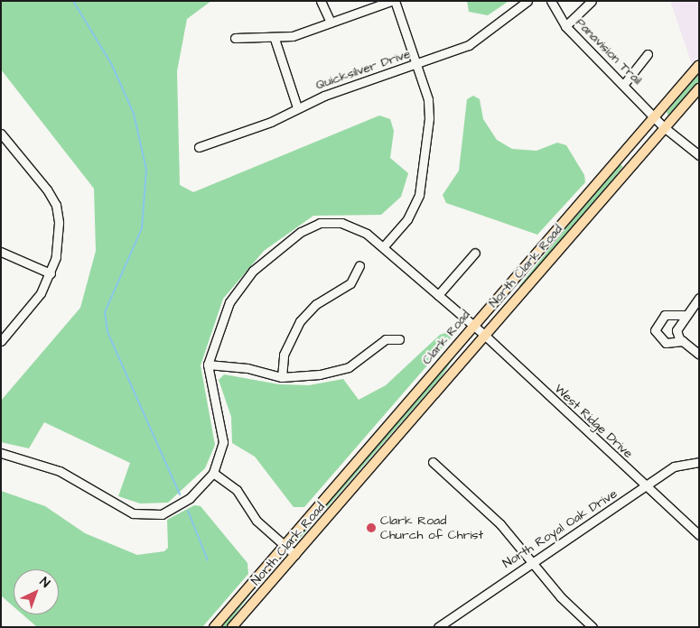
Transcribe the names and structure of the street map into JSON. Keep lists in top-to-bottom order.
{
  "streets": {
    "main road": ["North Clark Road", "Clark Road"],
    "street": [
      "Panavision Trail",
      "Quicksilver Drive",
      "West Ridge Drive",
      "North Royal Oak Drive"
    ]
  },
  "crossings": [
    ["Panavision Trail", "North Clark Road"],
    ["Panavision Trail", "Clark Road"],
    ["North Clark Road", "West Ridge Drive"],
    ["Clark Road", "West Ridge Drive"],
    ["West Ridge Drive", "North Royal Oak Drive"]
  ],
  "places": ["Clark Road Church of Christ"],
  "north": "top right"
}
